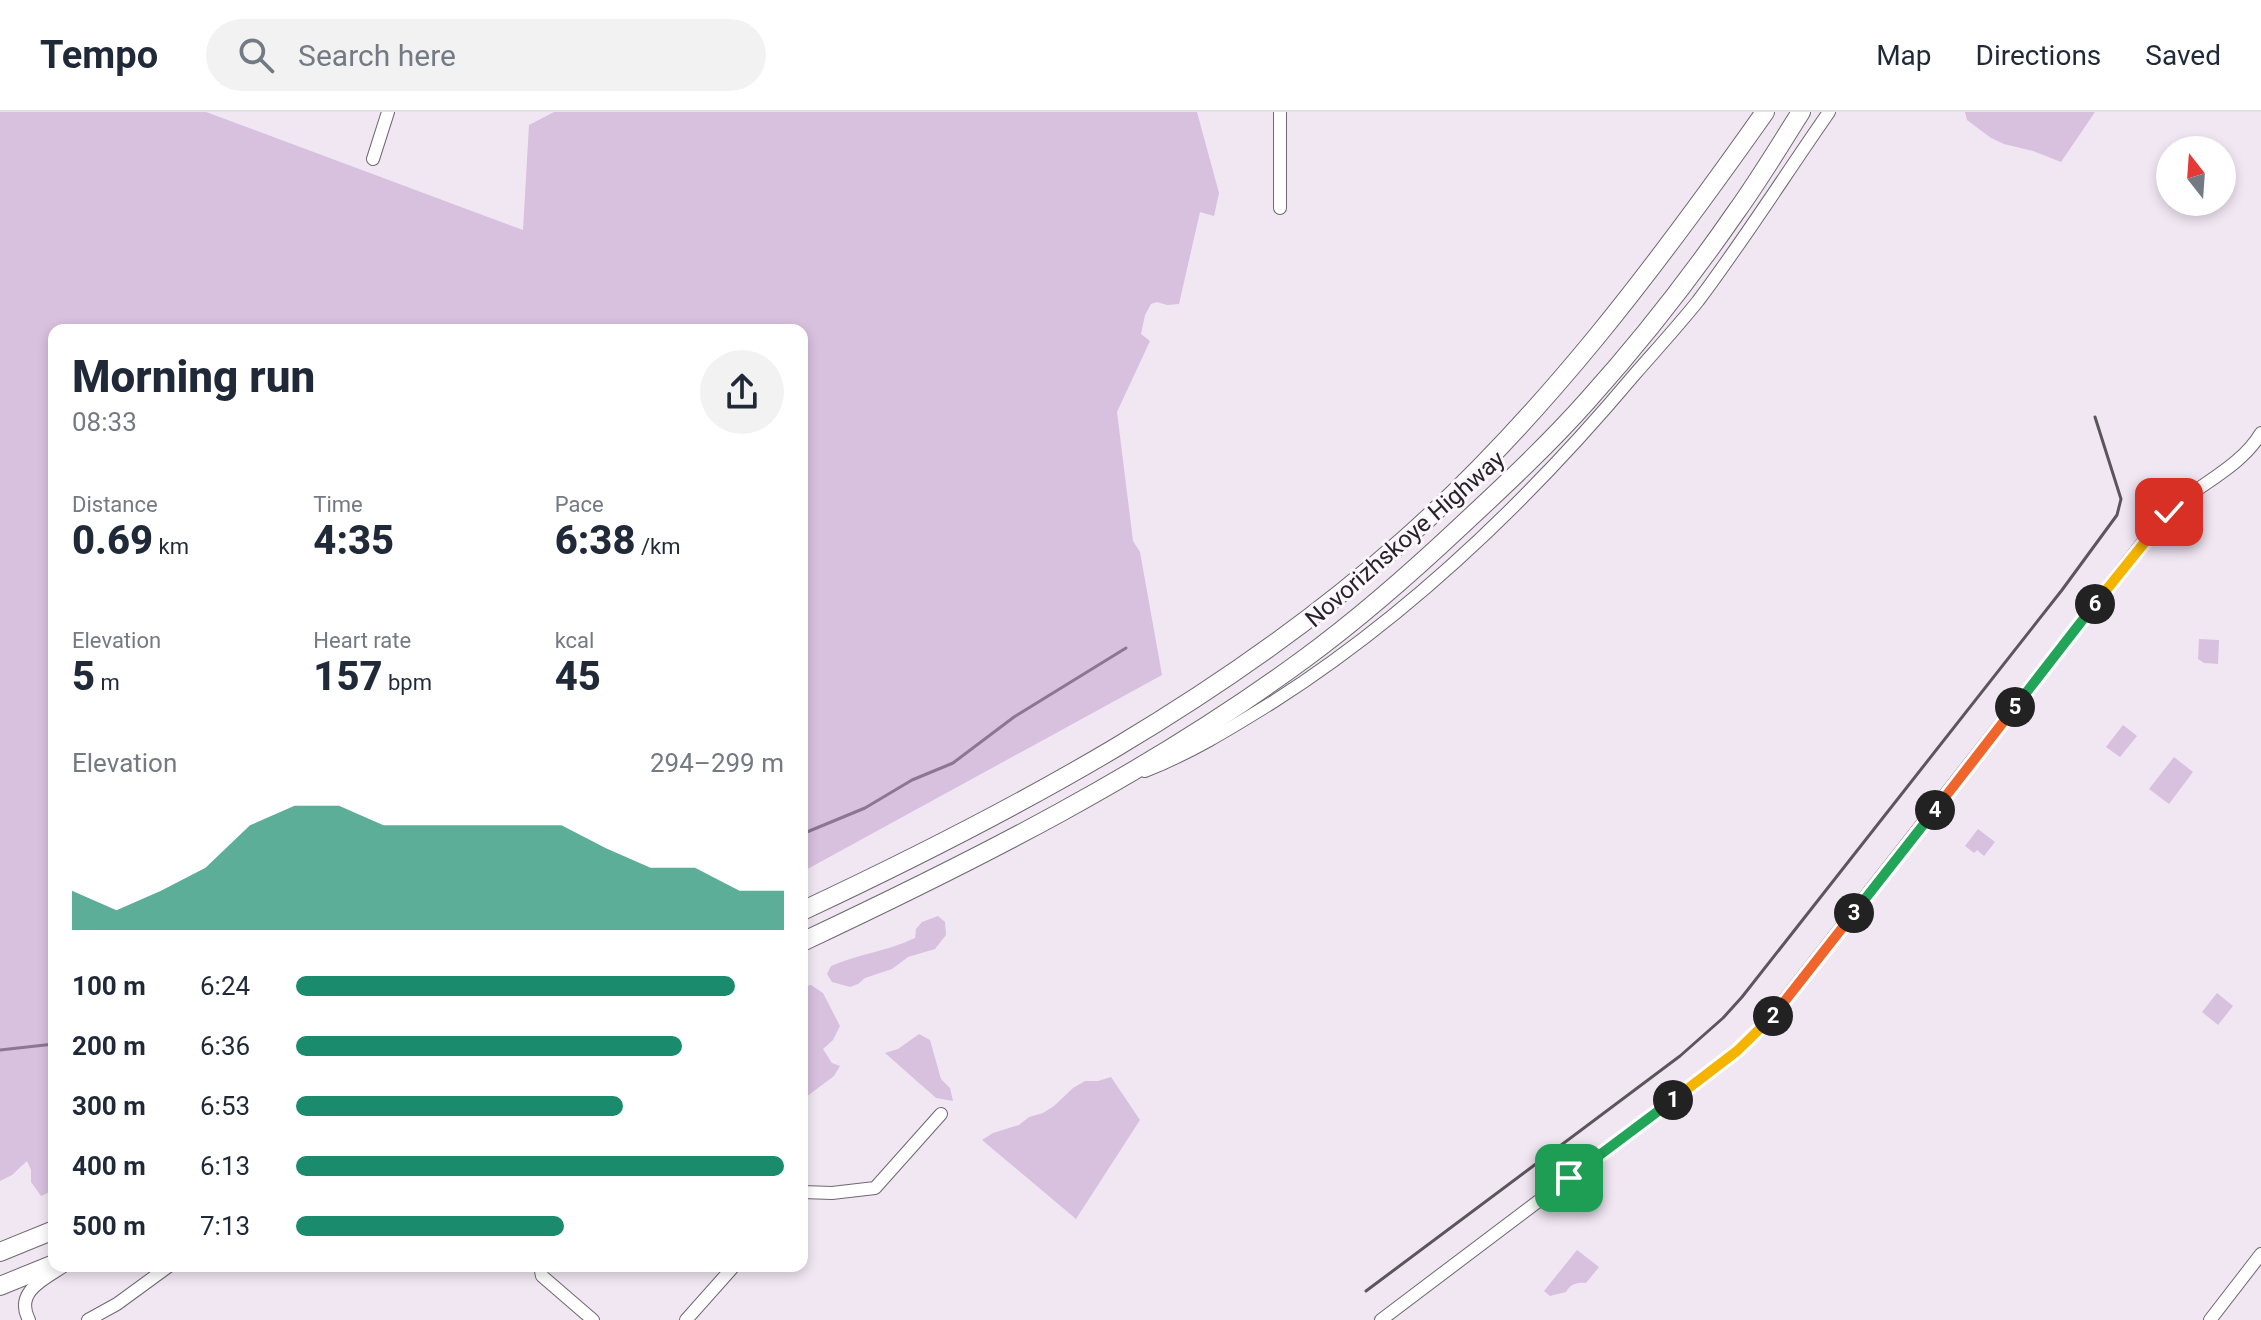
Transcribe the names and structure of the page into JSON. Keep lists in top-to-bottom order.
{
  "streets": {
    "highway": ["Novorizhskoye Highway"]
  },
  "north": "top",
  "page": {
    "header": "Tempo",
    "search": "Search here",
    "nav": ["Map", "Directions", "Saved"],
    "heading": ["Morning run", "08:33"],
    "stats": [
      ["Distance", "0.69 km"],
      ["Time", "4:35"],
      ["Pace", "6:38 /km"],
      ["Elevation", "5 m"],
      ["Heart rate", "157 bpm"],
      ["kcal", "45"]
    ],
    "pins": [
      "6",
      "5",
      "4",
      "3",
      "2",
      "1"
    ],
    "chart": ["Elevation", "294–299 m"],
    "list": [
      {
        "name": "100 m",
        "note": "6:24"
      },
      {
        "name": "200 m",
        "note": "6:36"
      },
      {
        "name": "300 m",
        "note": "6:53"
      },
      {
        "name": "400 m",
        "note": "6:13"
      },
      {
        "name": "500 m",
        "note": "7:13"
      }
    ]
  }
}
